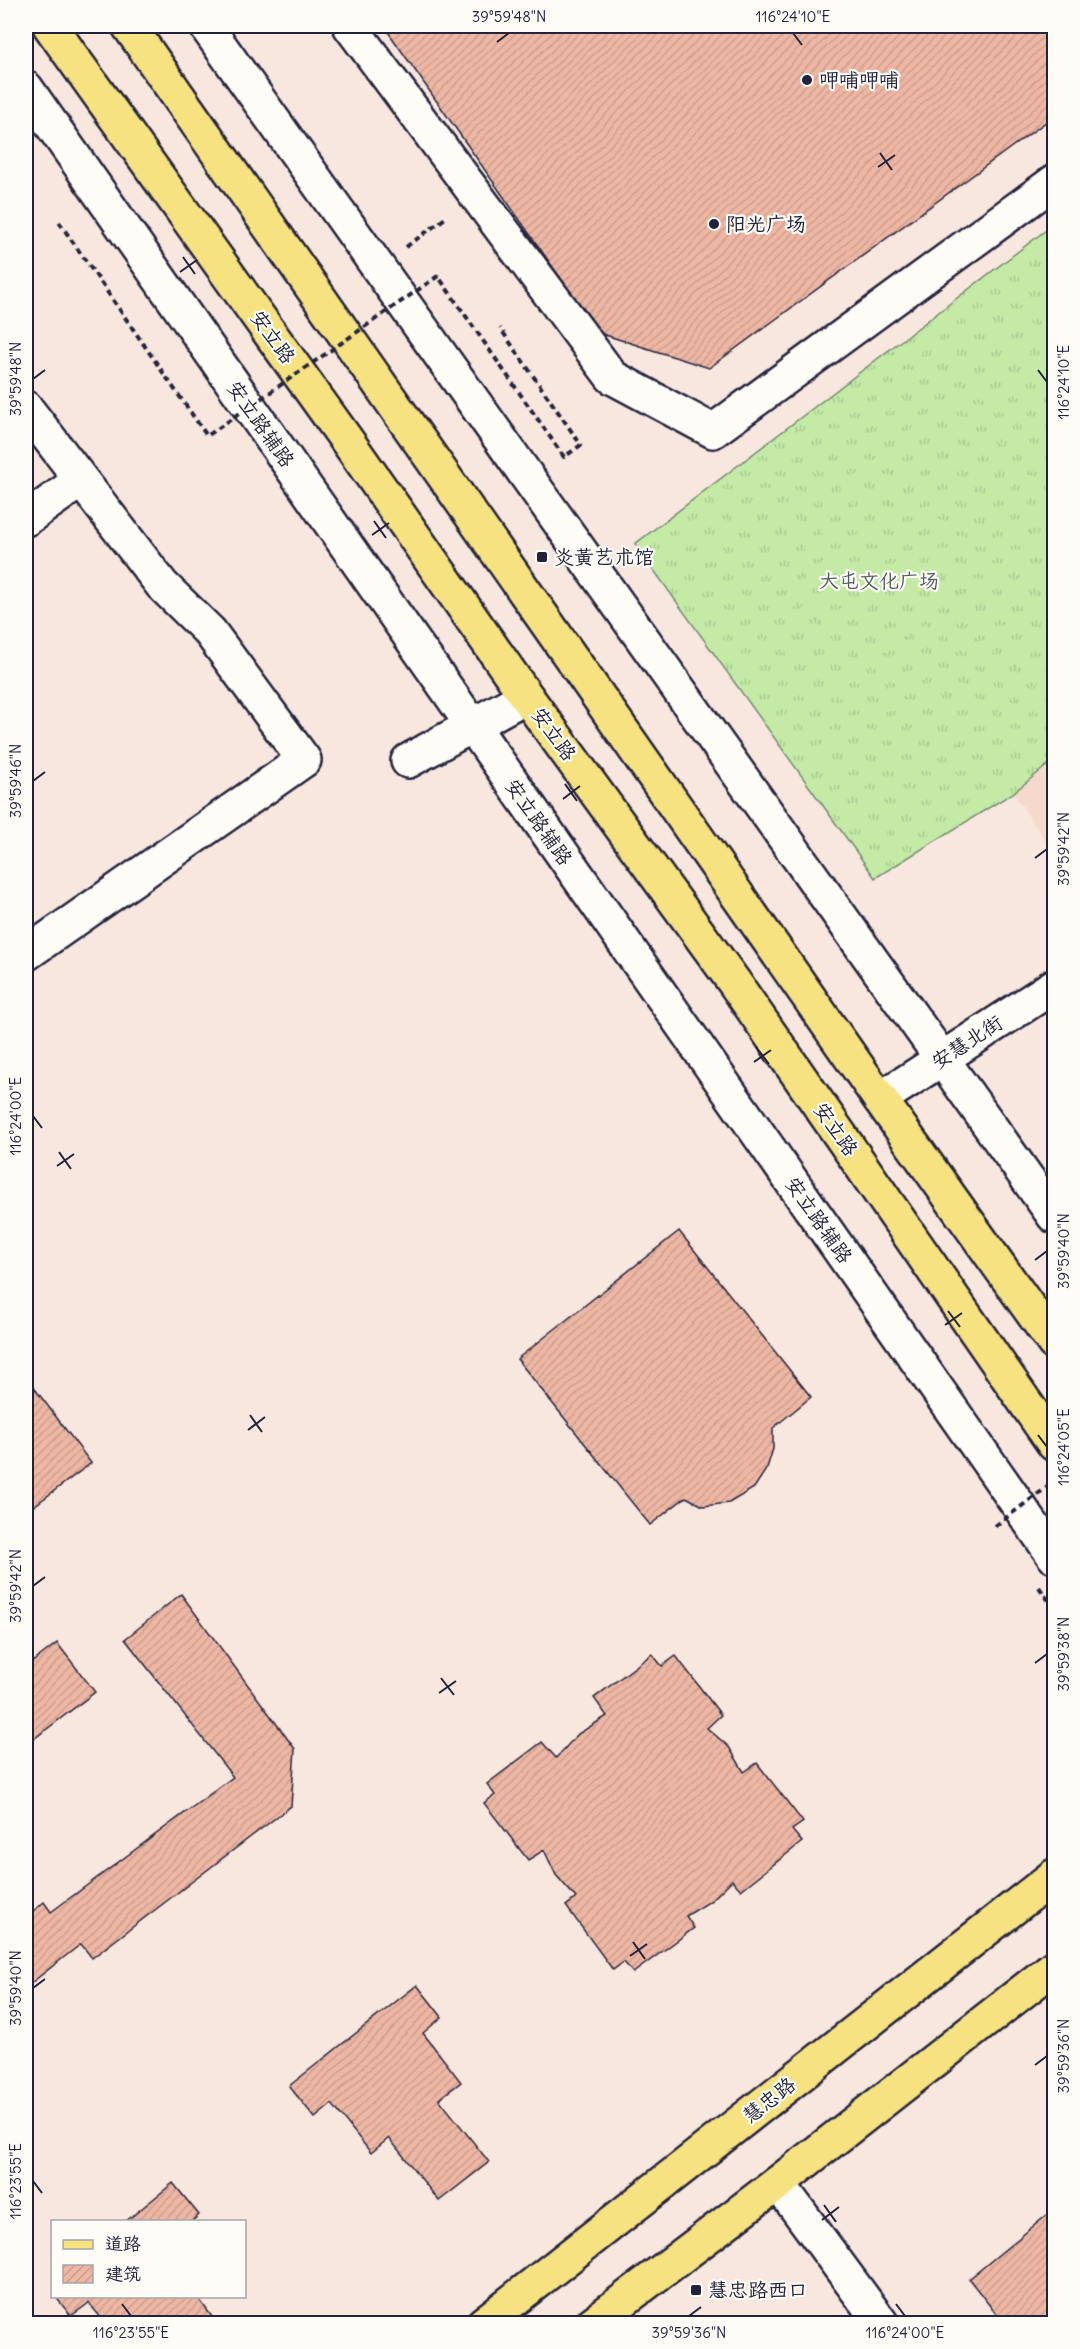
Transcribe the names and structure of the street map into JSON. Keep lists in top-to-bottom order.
{
  "streets": {
    "main road": ["安立路", "慧忠路"],
    "street": ["安立路辅路", "安慧北街"]
  },
  "parks": ["大屯文化广场"],
  "places": {
    "other": ["呷哺呷哺", "阳光广场"],
    "transit": ["炎黄艺术馆", "慧忠路西口"]
  },
  "legend": ["道路", "建筑"],
  "coordinates": [
    "39°59'48\"N",
    "116°24'10\"E",
    "39°59'46\"N",
    "39°59'42\"N",
    "116°24'00\"E",
    "39°59'40\"N",
    "116°24'05\"E",
    "39°59'38\"N",
    "39°59'36\"N",
    "116°23'55\"E"
  ]
}
